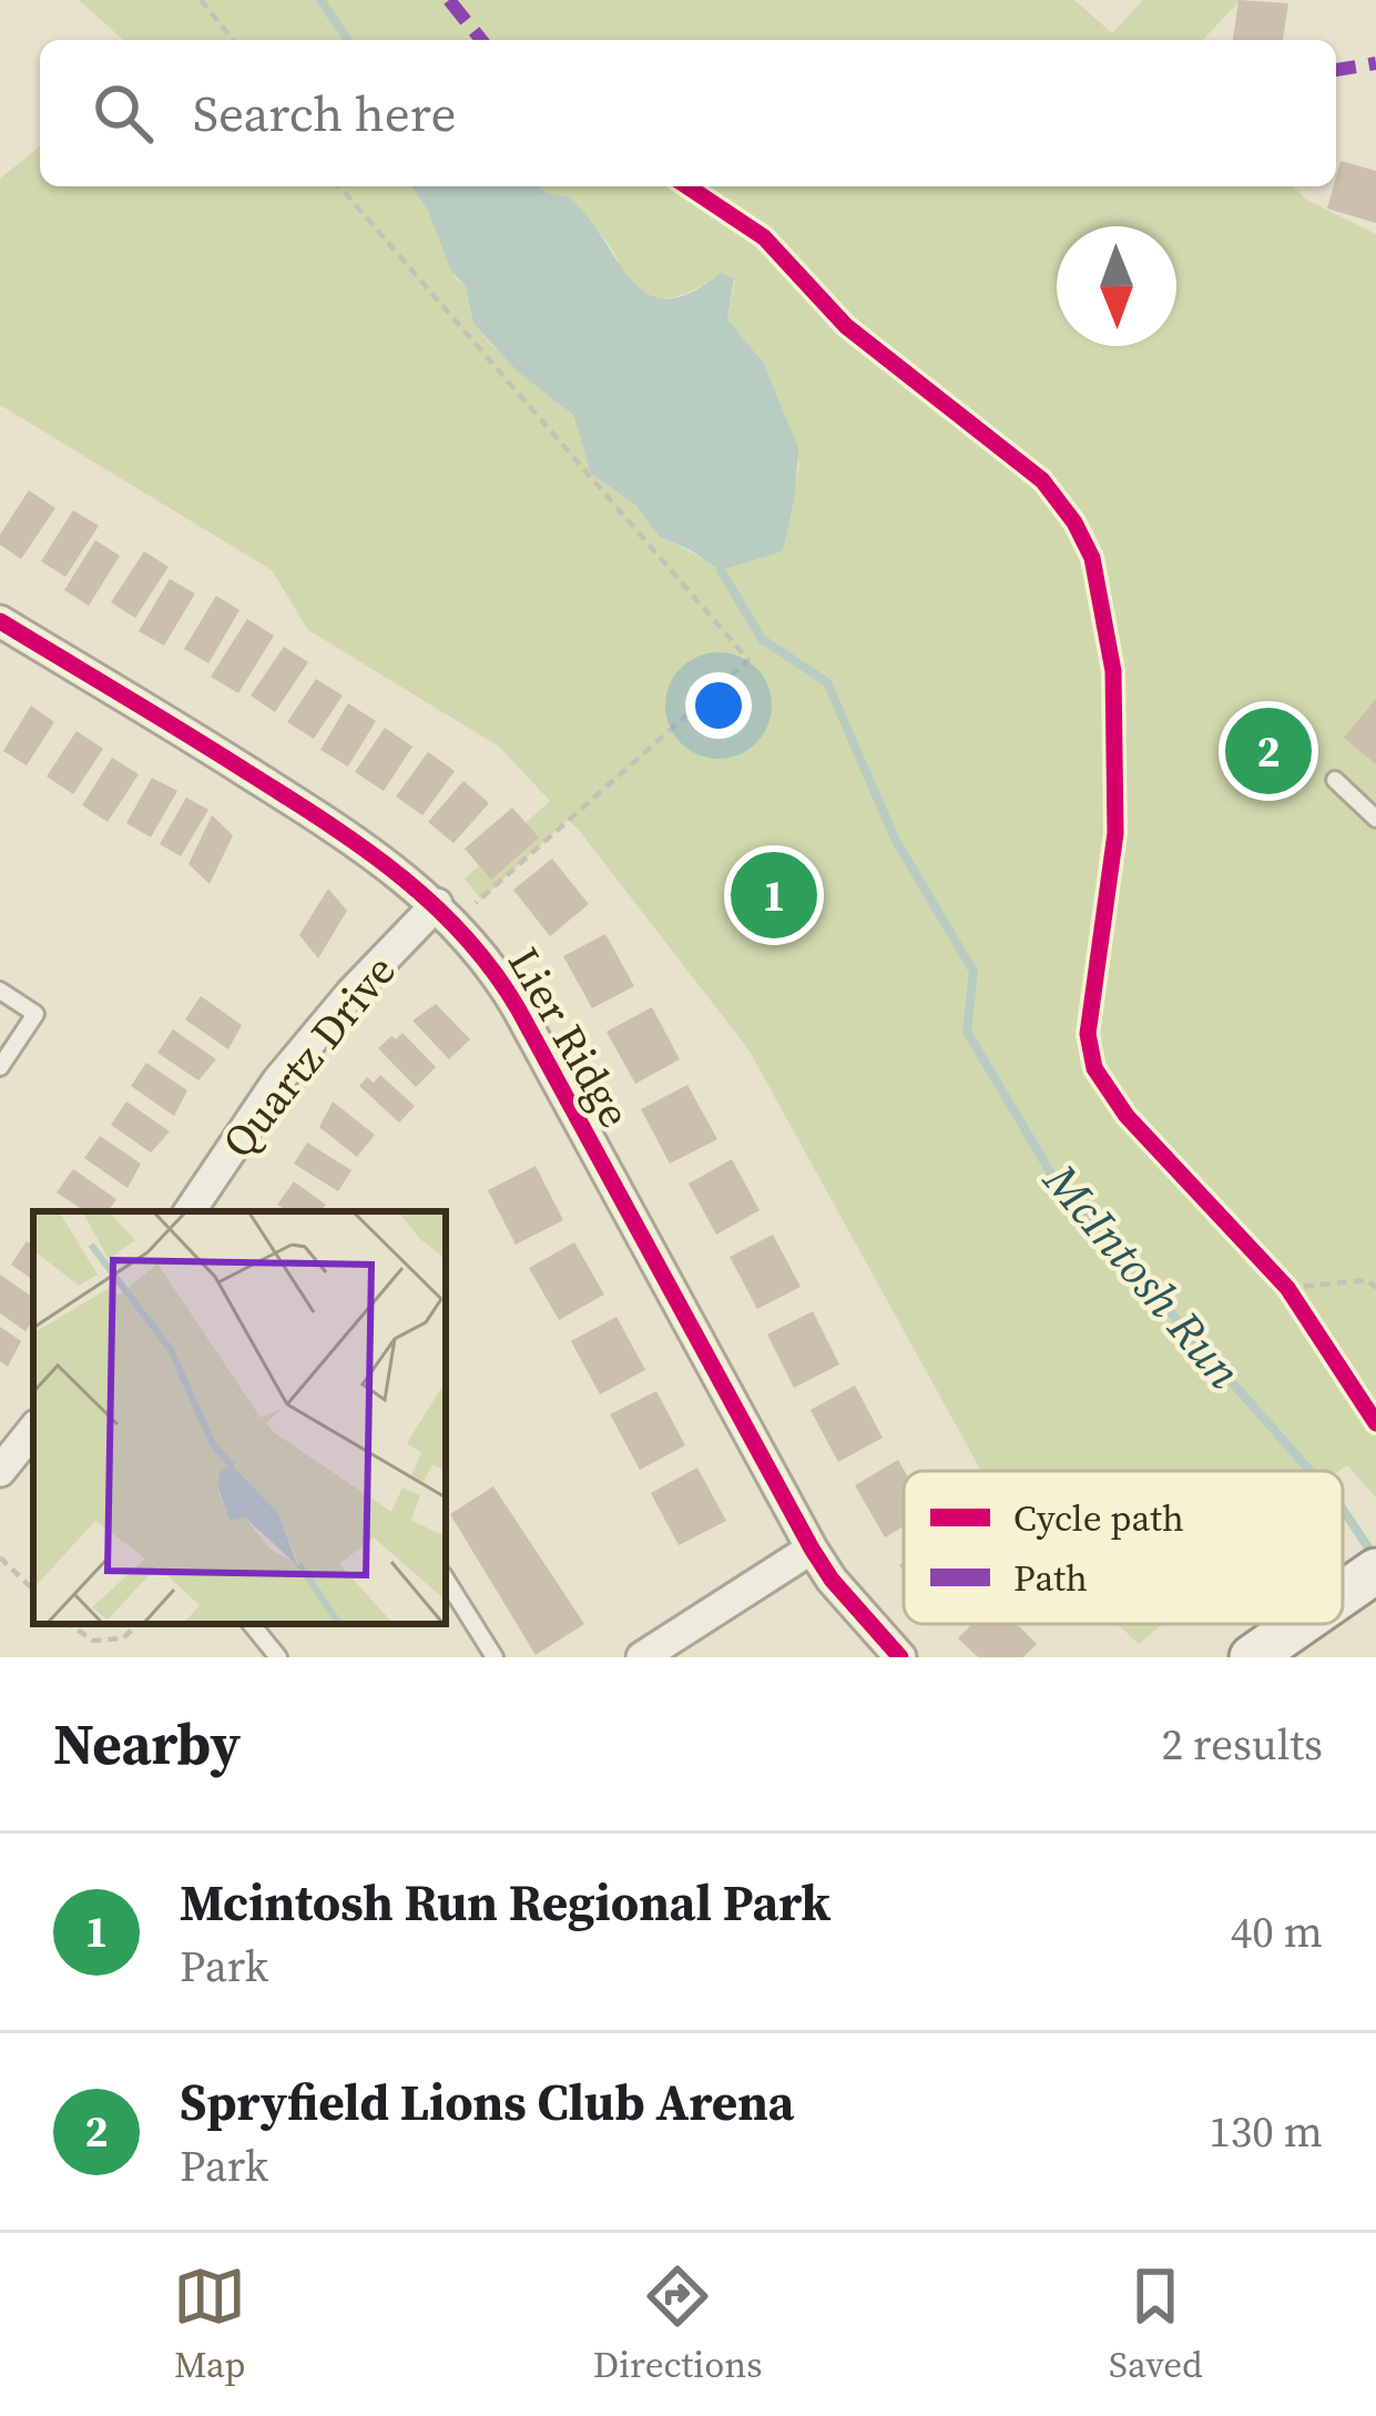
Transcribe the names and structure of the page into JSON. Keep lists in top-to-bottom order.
{
  "streets": {
    "street": ["Lier Ridge", "Quartz Drive"]
  },
  "crossings": [
    ["Lier Ridge", "Quartz Drive"]
  ],
  "water": ["McIntosh Run"],
  "legend": ["Cycle path", "Path"],
  "north": "bottom",
  "page": {
    "search": "Search here",
    "pins": ["2", "1"],
    "heading": ["Nearby", "2 results"],
    "list": [
      {
        "mark": "1",
        "name": "Mcintosh Run Regional Park",
        "note": "Park",
        "value": "40 m"
      },
      {
        "mark": "2",
        "name": "Spryfield Lions Club Arena",
        "note": "Park",
        "value": "130 m"
      }
    ],
    "nav": ["Map", "Directions", "Saved"]
  }
}
